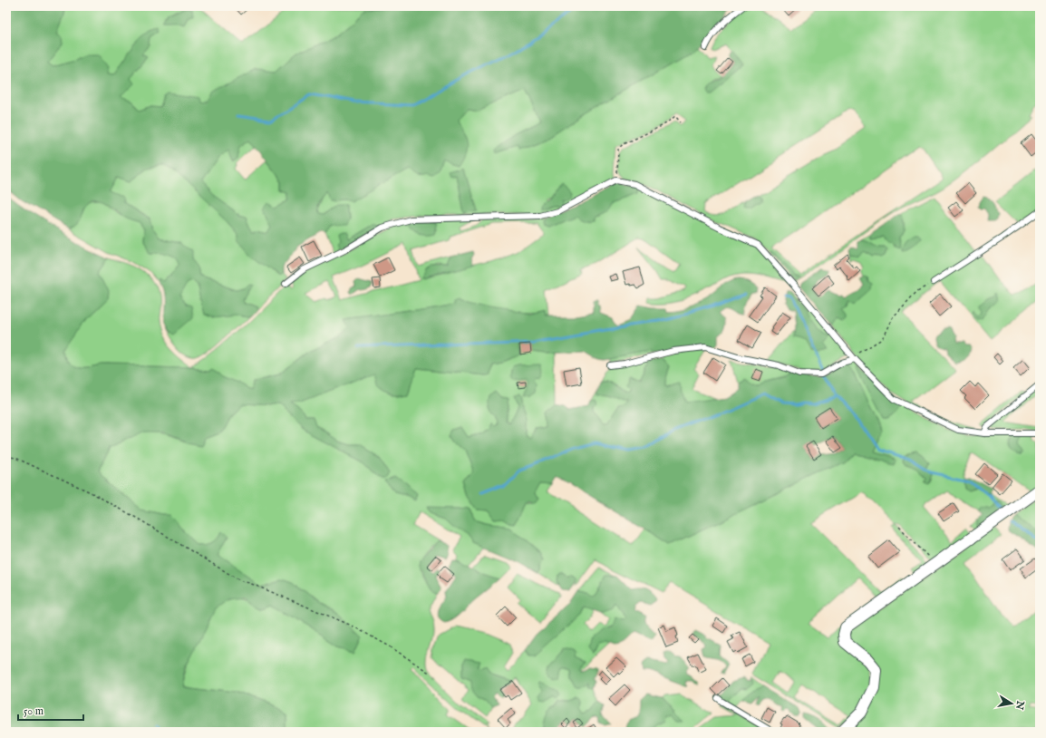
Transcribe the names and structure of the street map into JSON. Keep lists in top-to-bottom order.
{
  "scale_bar": "50 m",
  "north": "right"
}
